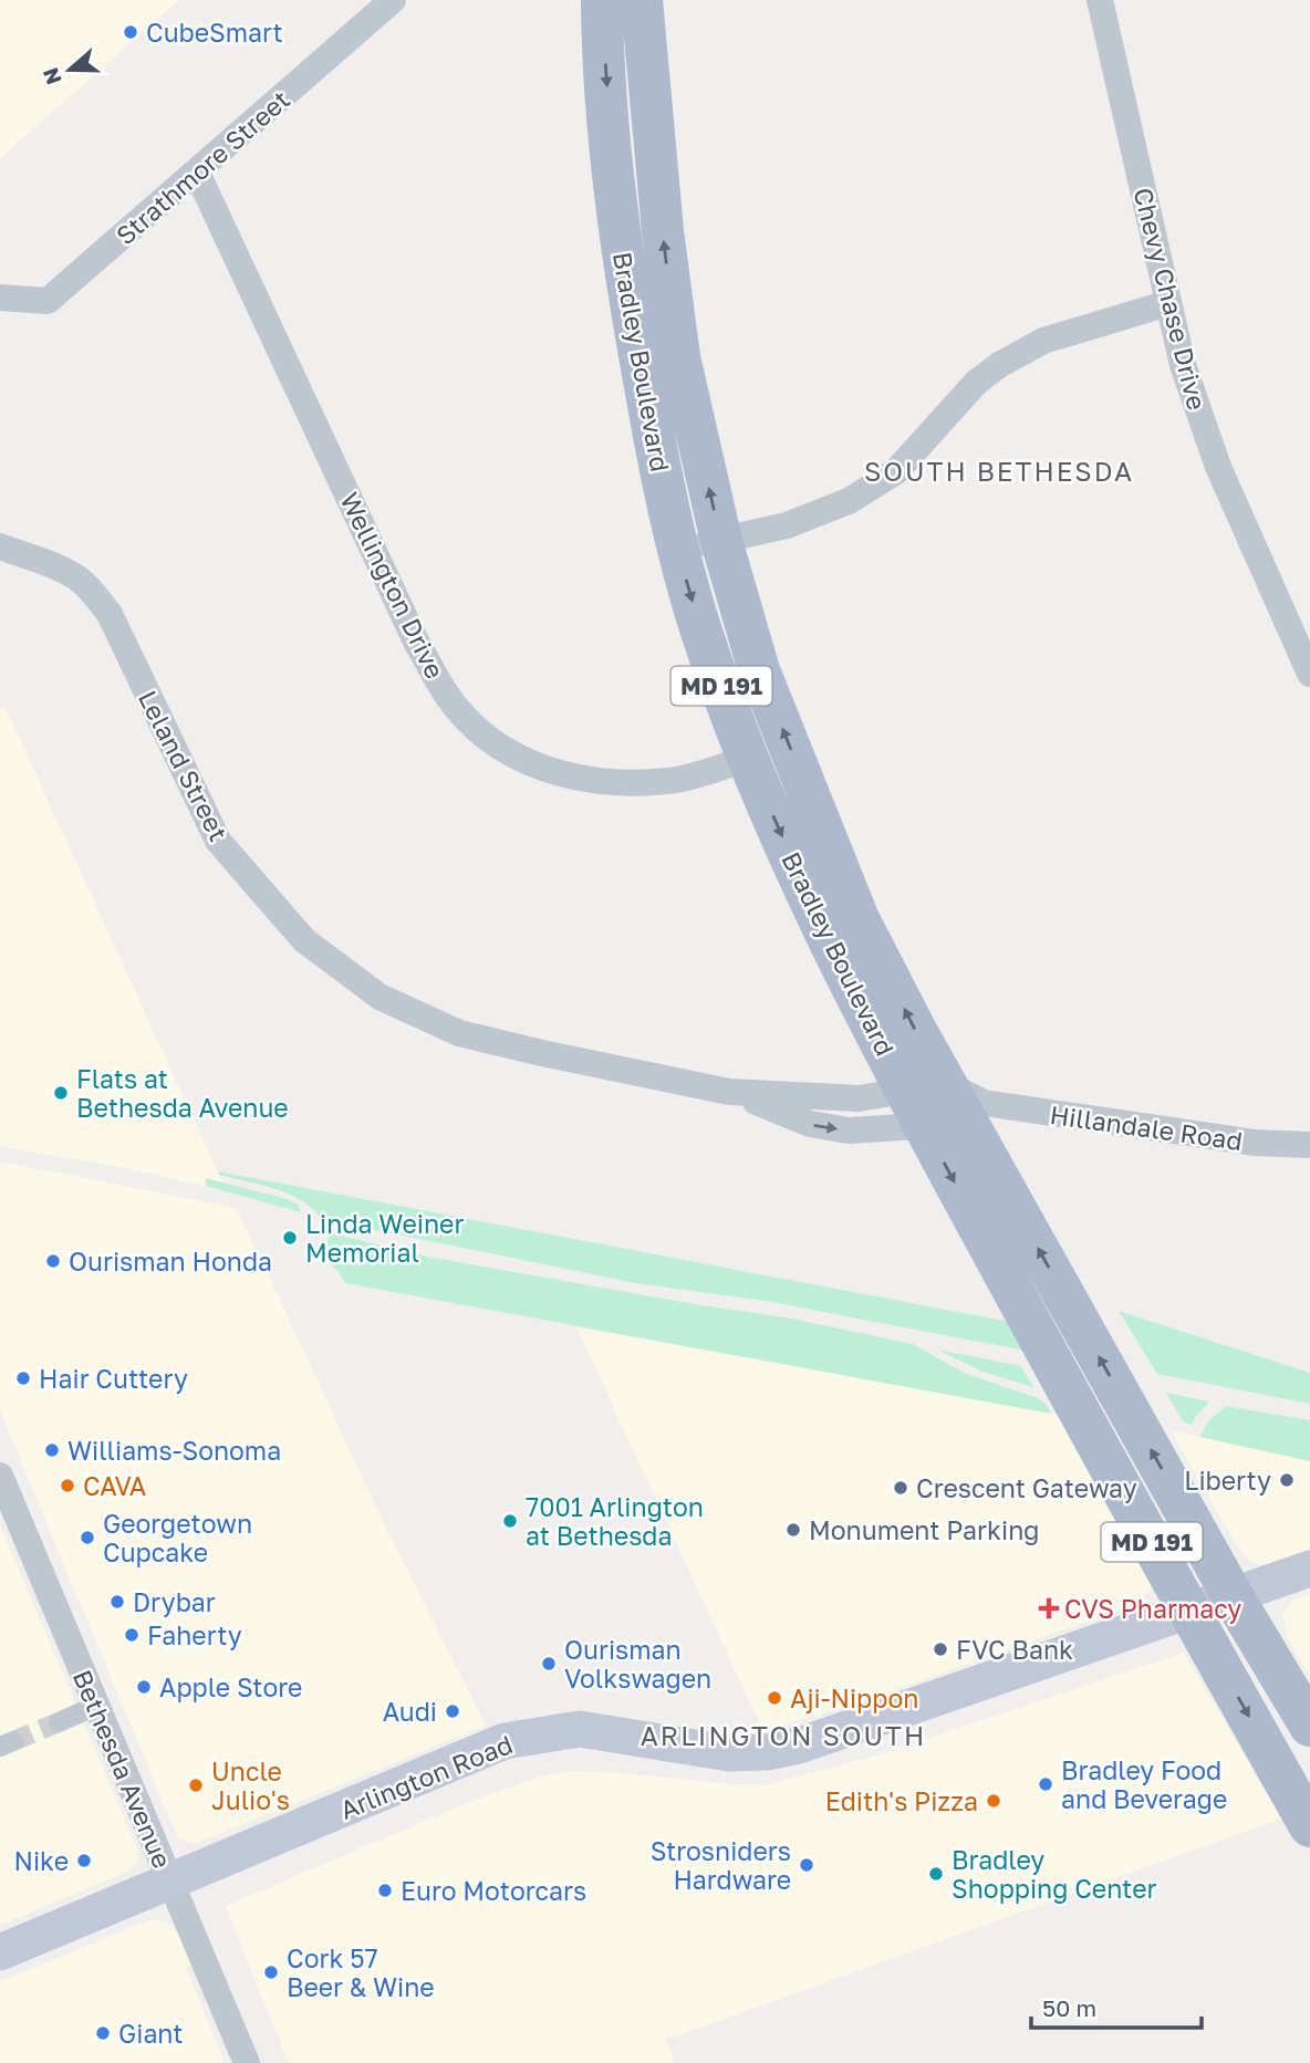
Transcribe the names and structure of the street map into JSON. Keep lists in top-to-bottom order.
{
  "streets": {
    "main road": ["Bradley Boulevard", "MD 191", "Arlington Road"],
    "street": [
      "Strathmore Street",
      "Chevy Chase Drive",
      "Wellington Drive",
      "Leland Street",
      "Hillandale Road",
      "Bethesda Avenue"
    ]
  },
  "crossings": [
    ["Strathmore Street", "Wellington Drive"],
    ["Bradley Boulevard", "Wellington Drive"],
    ["Bradley Boulevard", "Leland Street"],
    ["Bradley Boulevard", "Hillandale Road"],
    ["Bradley Boulevard", "Arlington Road"],
    ["Leland Street", "Hillandale Road"],
    ["Bethesda Avenue", "Arlington Road"]
  ],
  "districts": ["SOUTH BETHESDA", "ARLINGTON SOUTH"],
  "places": {
    "other": [
      "CubeSmart",
      "Flats at Bethesda Avenue",
      "Linda Weiner Memorial",
      "Ourisman Honda",
      "Hair Cuttery",
      "Williams-Sonoma",
      "Liberty",
      "CAVA",
      "Crescent Gateway",
      "7001 Arlington at Bethesda",
      "Monument Parking",
      "Georgetown Cupcake",
      "Drybar",
      "Faherty",
      "FVC Bank",
      "Ourisman Volkswagen",
      "Apple Store",
      "Aji-Nippon",
      "Audi",
      "Bradley Food and Beverage",
      "Uncle Julio's",
      "Edith's Pizza",
      "Nike",
      "Strosniders Hardware",
      "Bradley Shopping Center",
      "Euro Motorcars",
      "Cork 57 Beer & Wine",
      "Giant"
    ],
    "health": ["CVS Pharmacy"]
  },
  "scale_bar": "50 m",
  "north": "left"
}
